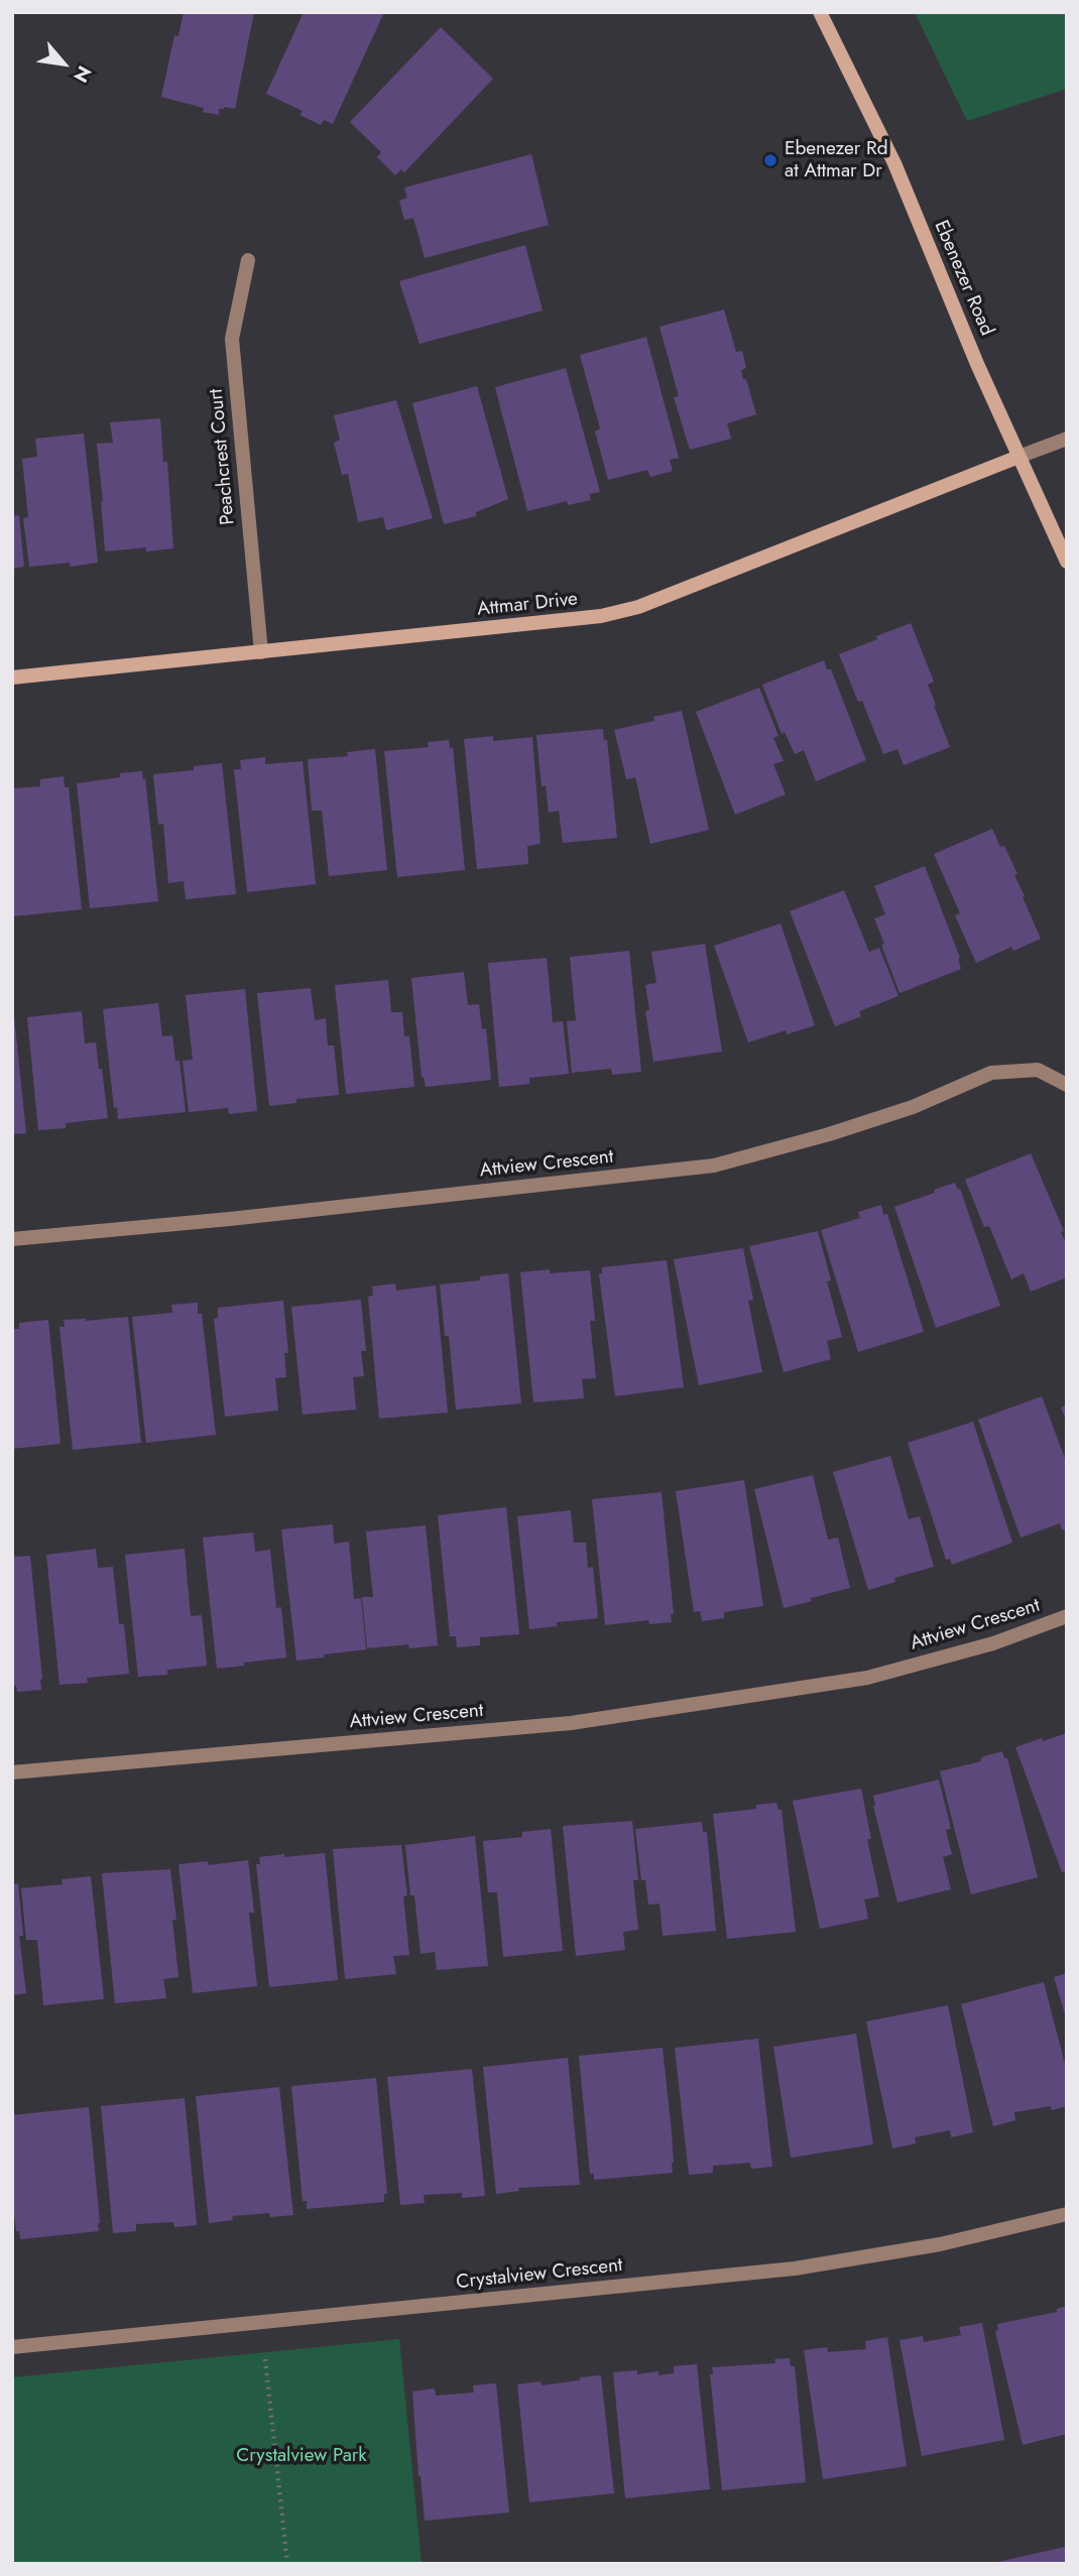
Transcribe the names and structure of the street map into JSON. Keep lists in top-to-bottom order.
{
  "streets": {
    "street": [
      "Ebenezer Road",
      "Peachcrest Court",
      "Attmar Drive",
      "Attview Crescent",
      "Crystalview Crescent"
    ]
  },
  "crossings": [
    ["Ebenezer Road", "Attmar Drive"],
    ["Peachcrest Court", "Attmar Drive"]
  ],
  "parks": ["Crystalview Park"],
  "places": ["Ebenezer Rd at Attmar Dr"],
  "north": "bottom right"
}
